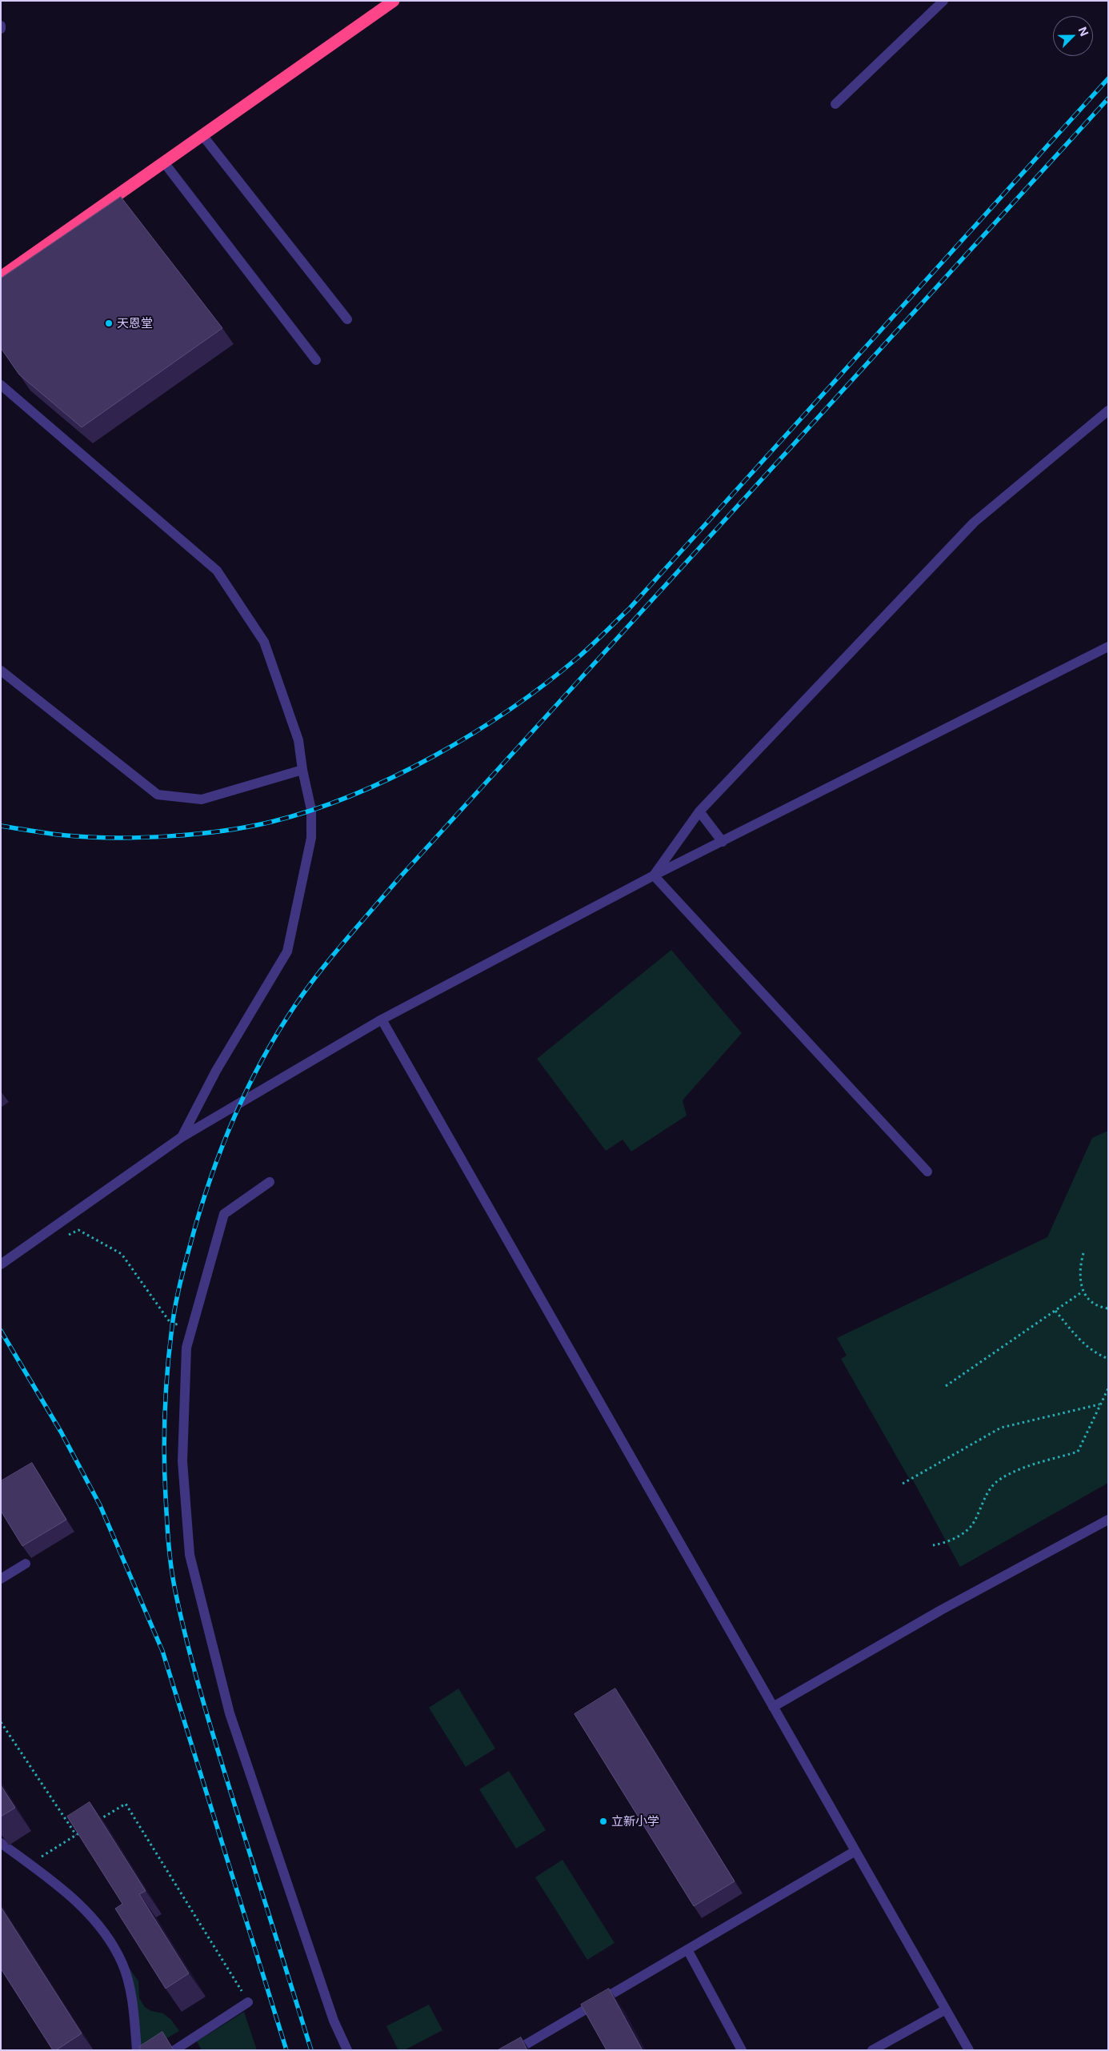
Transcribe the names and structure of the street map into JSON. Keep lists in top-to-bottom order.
{
  "places": ["天恩堂", "立新小学"],
  "north": "top right"
}
